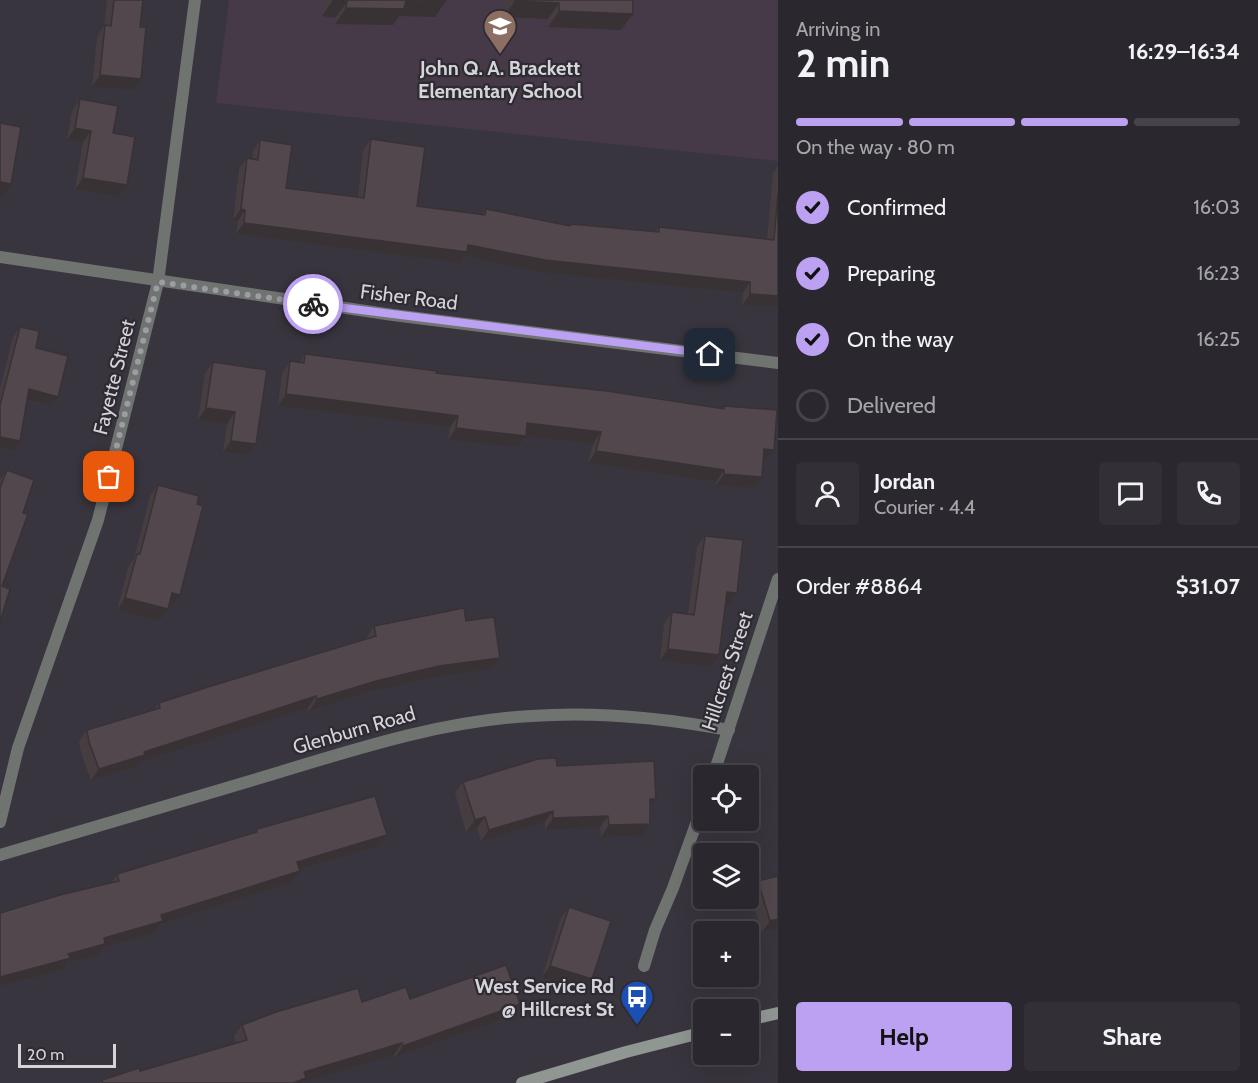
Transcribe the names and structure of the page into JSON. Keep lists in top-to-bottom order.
{
  "streets": {
    "street": [
      "Fisher Road",
      "Fayette Street",
      "Hillcrest Street",
      "Glenburn Road"
    ]
  },
  "crossings": [
    ["Fisher Road", "Fayette Street"],
    ["Hillcrest Street", "Glenburn Road"]
  ],
  "places": {
    "school or university": ["John Q. A. Brackett Elementary School"],
    "bus stop": ["West Service Rd @ Hillcrest St"]
  },
  "scale_bar": "20 m",
  "page": {
    "heading": ["2 min", "Arriving in", "16:29–16:34"],
    "panel": [
      "Jordan",
      "Courier · 4.4",
      "Order #8864",
      "$31.07"
    ],
    "bar": "On the way · 80 m",
    "list": [
      ["Confirmed", "16:03"],
      ["Preparing", "16:23"],
      ["On the way", "16:25"],
      "Delivered"
    ],
    "map_buttons": ["+", "−"],
    "buttons": ["Help", "Share"],
    "scale": "20 m"
  }
}
